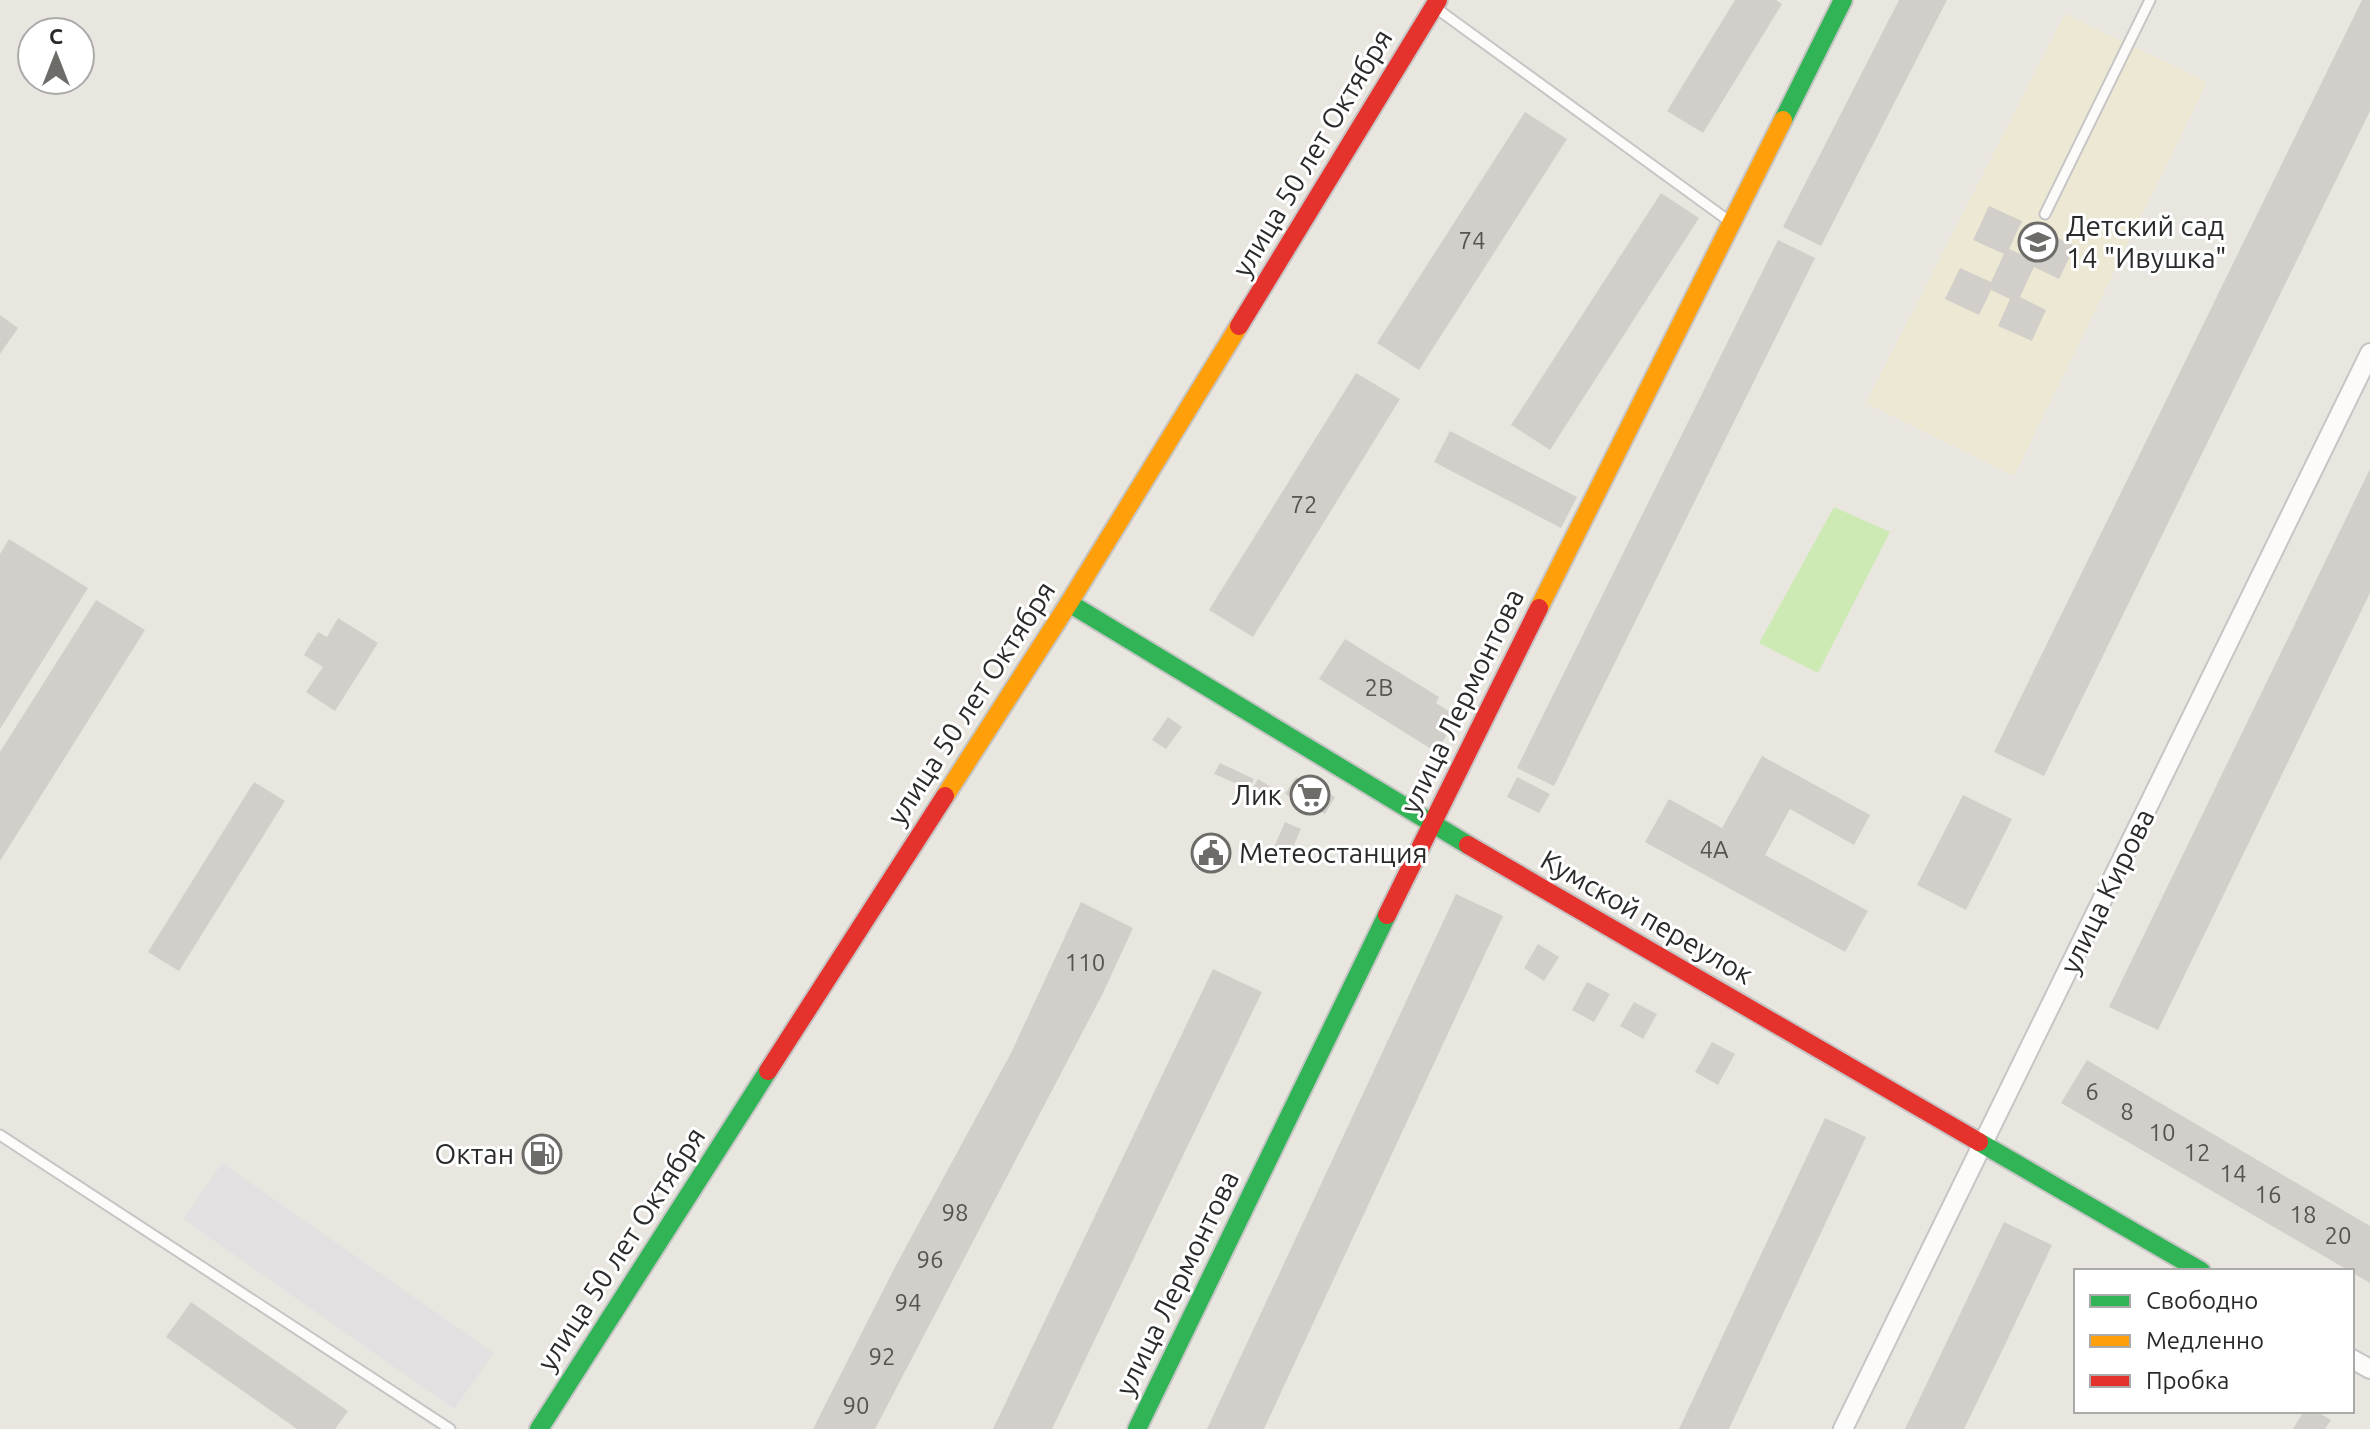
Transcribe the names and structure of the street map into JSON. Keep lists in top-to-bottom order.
{
  "streets": {
    "main road": ["улица 50 лет Октября", "улица Лермонтова", "Кумской переулок"],
    "street": ["улица Кирова"]
  },
  "crossings": [
    ["улица 50 лет Октября", "Кумской переулок"],
    ["улица Лермонтова", "Кумской переулок"],
    ["улица Кирова", "Кумской переулок"]
  ],
  "places": {
    "school or university": ["Детский сад 14 \"Ивушка\""],
    "supermarket": ["Лик"],
    "public building": ["Метеостанция"],
    "fuel station": ["Октан"]
  },
  "house_numbers": [
    "74",
    "72",
    "2В",
    "4А",
    "110",
    "6",
    "8",
    "10",
    "12",
    "14",
    "16",
    "98",
    "18",
    "20",
    "96",
    "94",
    "92",
    "90"
  ],
  "legend": ["Свободно", "Медленно", "Пробка"],
  "north": "top"
}
